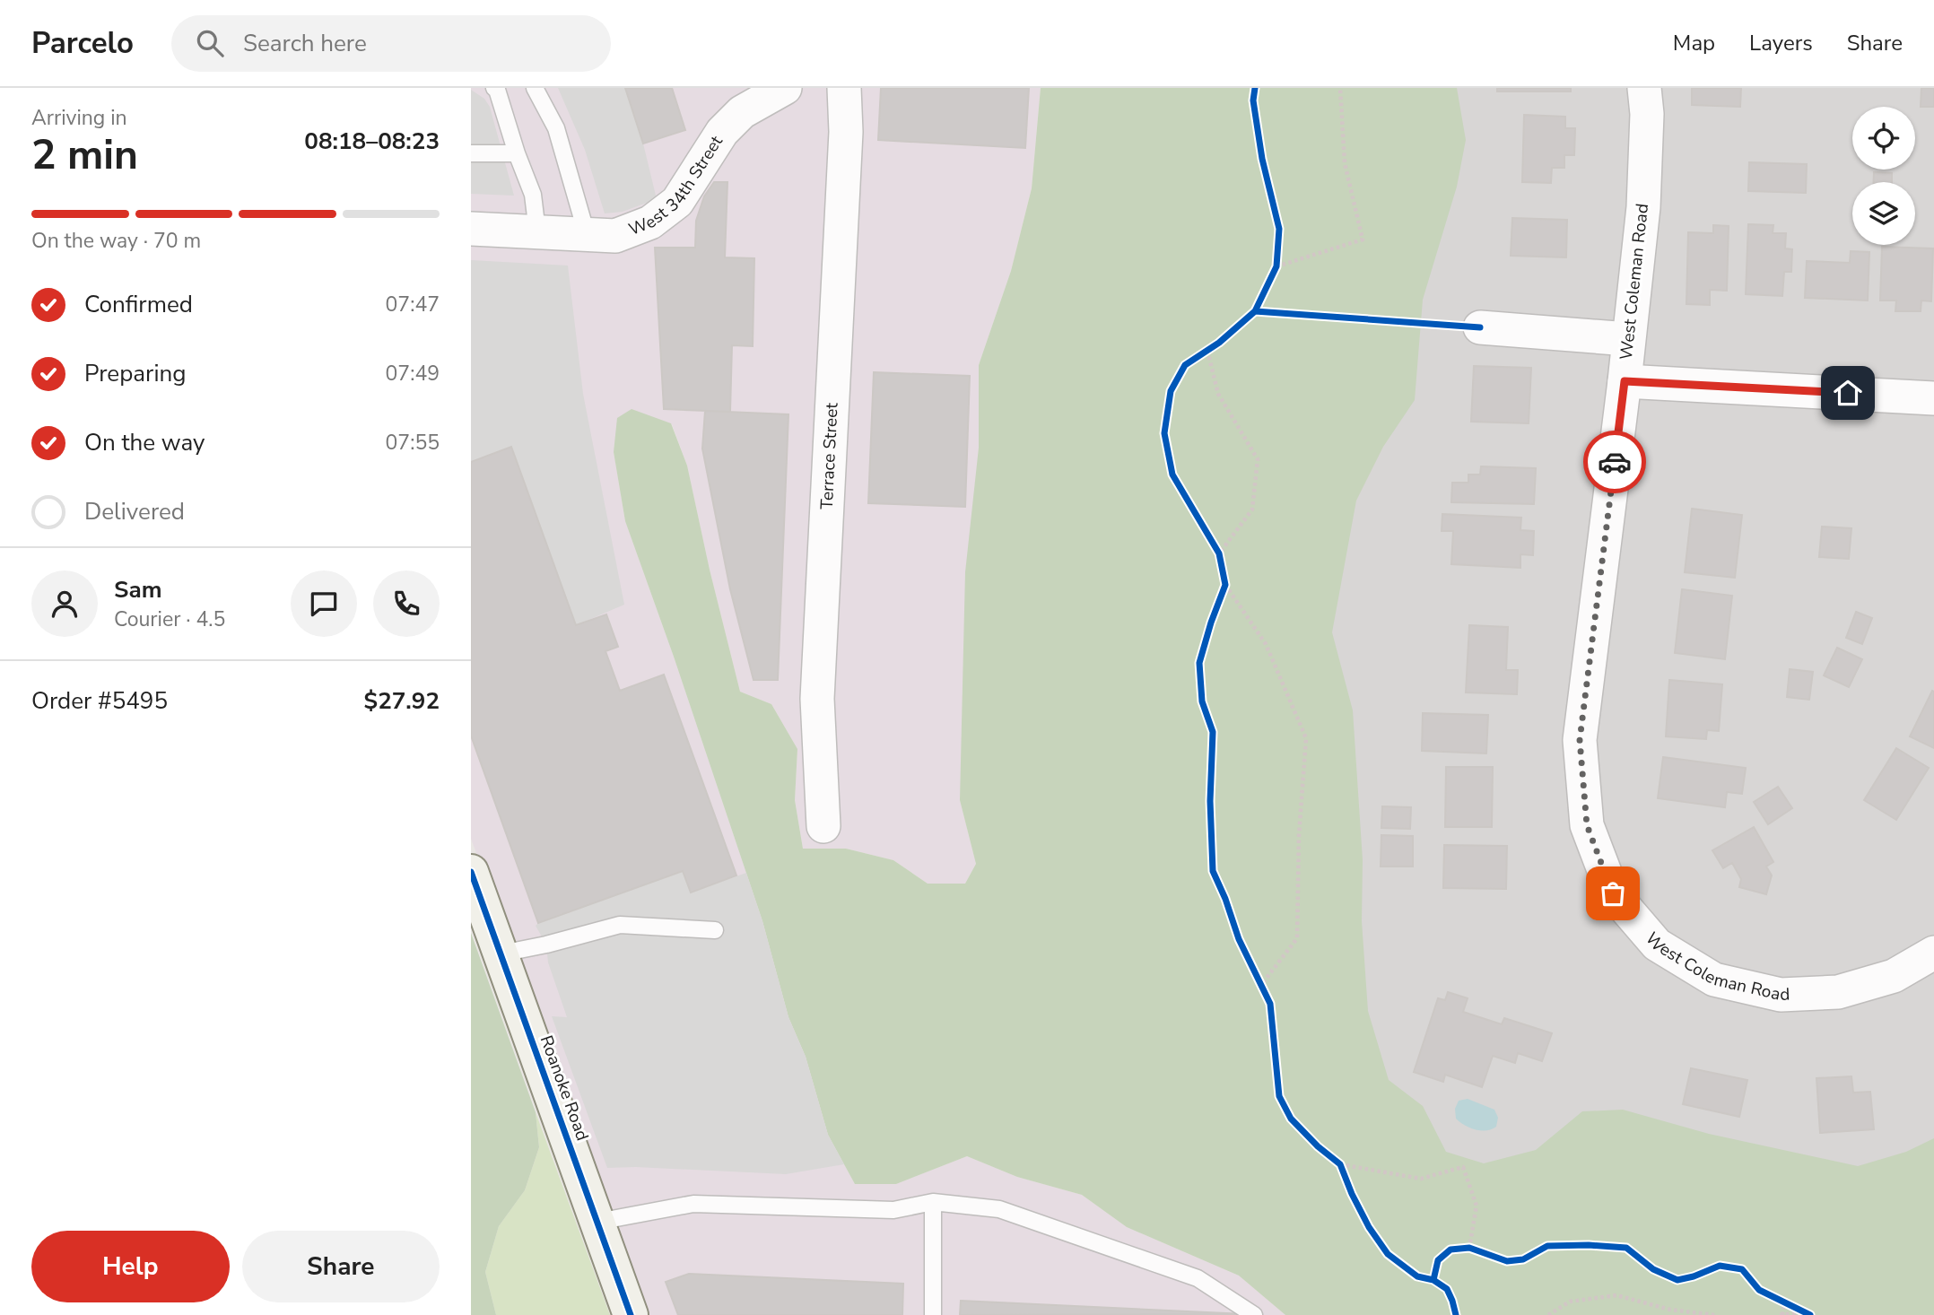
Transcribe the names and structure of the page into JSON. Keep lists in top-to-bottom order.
{
  "streets": {
    "street": [
      "West 34th Street",
      "West Coleman Road",
      "Terrace Street",
      "Roanoke Road"
    ]
  },
  "page": {
    "header": "Parcelo",
    "search": "Search here",
    "nav": ["Map", "Layers", "Share"],
    "heading": ["2 min", "Arriving in", "08:18–08:23"],
    "panel": [
      "Sam",
      "Courier · 4.5",
      "Order #5495",
      "$27.92"
    ],
    "bar": "On the way · 70 m",
    "list": [
      ["Confirmed", "07:47"],
      ["Preparing", "07:49"],
      ["On the way", "07:55"],
      "Delivered"
    ],
    "buttons": ["Help", "Share"]
  }
}
